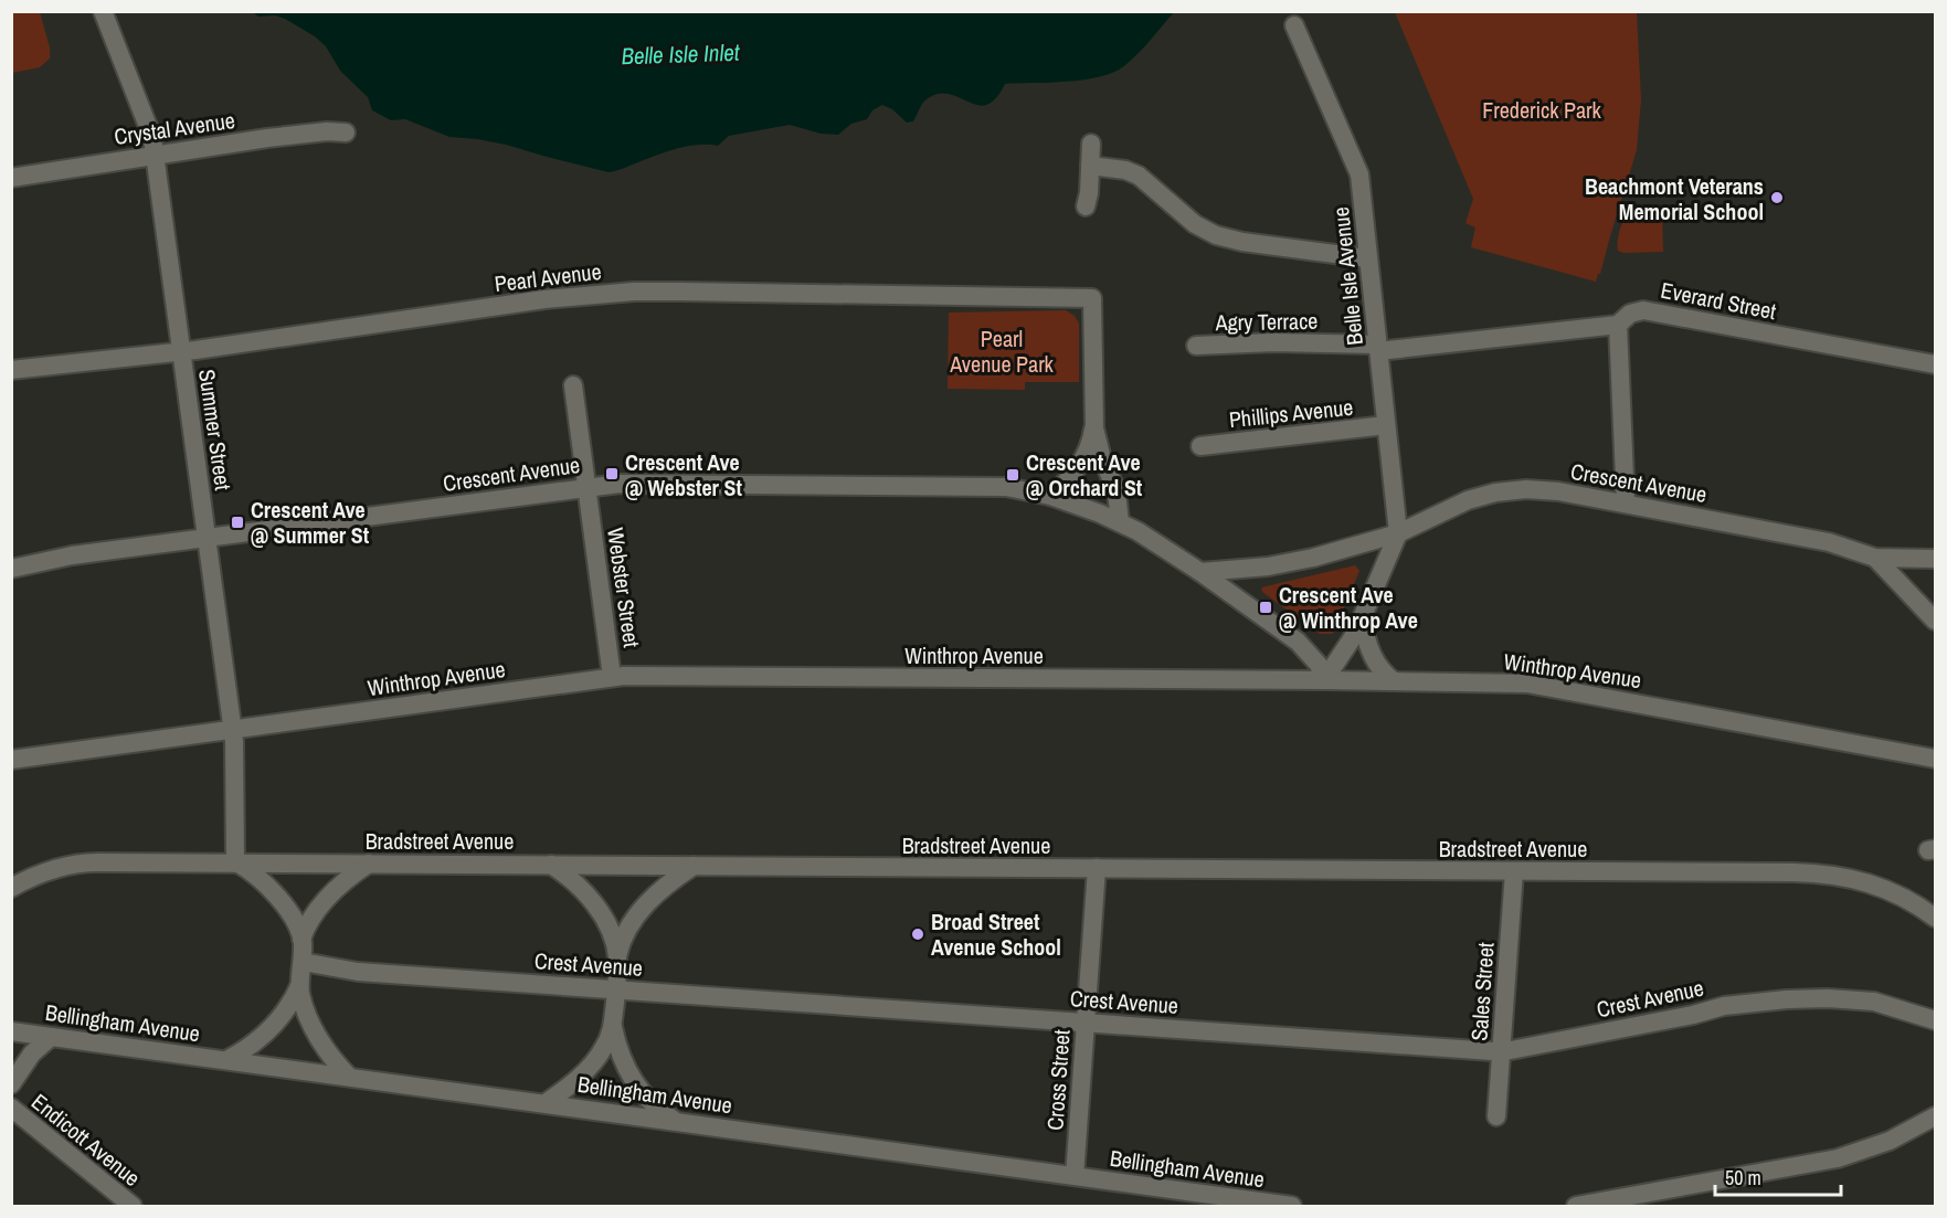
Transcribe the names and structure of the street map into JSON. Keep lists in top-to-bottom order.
{
  "streets": {
    "street": [
      "Crystal Avenue",
      "Belle Isle Avenue",
      "Pearl Avenue",
      "Everard Street",
      "Agry Terrace",
      "Phillips Avenue",
      "Summer Street",
      "Crescent Avenue",
      "Webster Street",
      "Winthrop Avenue",
      "Bradstreet Avenue",
      "Crest Avenue",
      "Sales Street",
      "Bellingham Avenue",
      "Cross Street",
      "Endicott Avenue"
    ]
  },
  "crossings": [
    ["Crystal Avenue", "Summer Street"],
    ["Belle Isle Avenue", "Everard Street"],
    ["Belle Isle Avenue", "Agry Terrace"],
    ["Belle Isle Avenue", "Phillips Avenue"],
    ["Belle Isle Avenue", "Crescent Avenue"],
    ["Pearl Avenue", "Summer Street"],
    ["Everard Street", "Agry Terrace"],
    ["Summer Street", "Crescent Avenue"],
    ["Summer Street", "Winthrop Avenue"],
    ["Summer Street", "Bradstreet Avenue"],
    ["Crescent Avenue", "Webster Street"],
    ["Crescent Avenue", "Winthrop Avenue"],
    ["Webster Street", "Winthrop Avenue"],
    ["Bradstreet Avenue", "Sales Street"],
    ["Bradstreet Avenue", "Cross Street"],
    ["Crest Avenue", "Sales Street"],
    ["Crest Avenue", "Cross Street"],
    ["Bellingham Avenue", "Cross Street"]
  ],
  "water": ["Belle Isle Inlet"],
  "parks": ["Frederick Park", "Pearl Avenue Park"],
  "places": {
    "other": ["Beachmont Veterans Memorial School", "Broad Street Avenue School"],
    "transit": [
      "Crescent Ave @ Webster St",
      "Crescent Ave @ Orchard St",
      "Crescent Ave @ Summer St",
      "Crescent Ave @ Winthrop Ave"
    ]
  },
  "scale_bar": "50 m"
}
